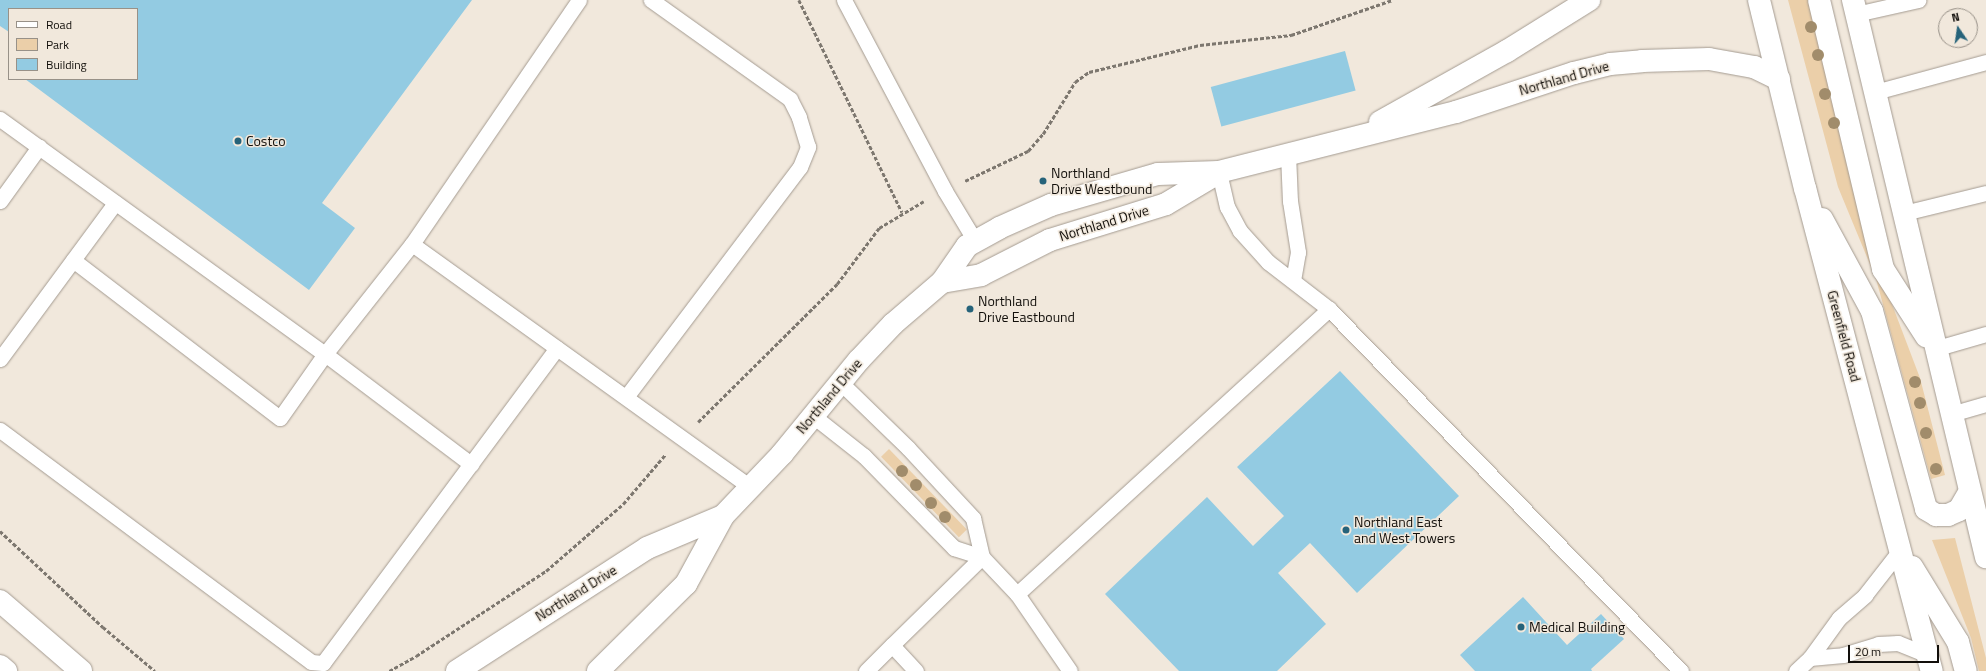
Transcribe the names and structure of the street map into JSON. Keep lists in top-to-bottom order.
{
  "streets": {
    "main road": ["Northland Drive", "Greenfield Road"]
  },
  "crossings": [
    ["Northland Drive", "Greenfield Road"]
  ],
  "places": [
    "Costco",
    "Northland Drive Westbound",
    "Northland Drive Eastbound",
    "Northland East and West Towers",
    "Medical Building"
  ],
  "legend": ["Road", "Park", "Building"],
  "scale_bar": "20 m",
  "north": "top"
}
